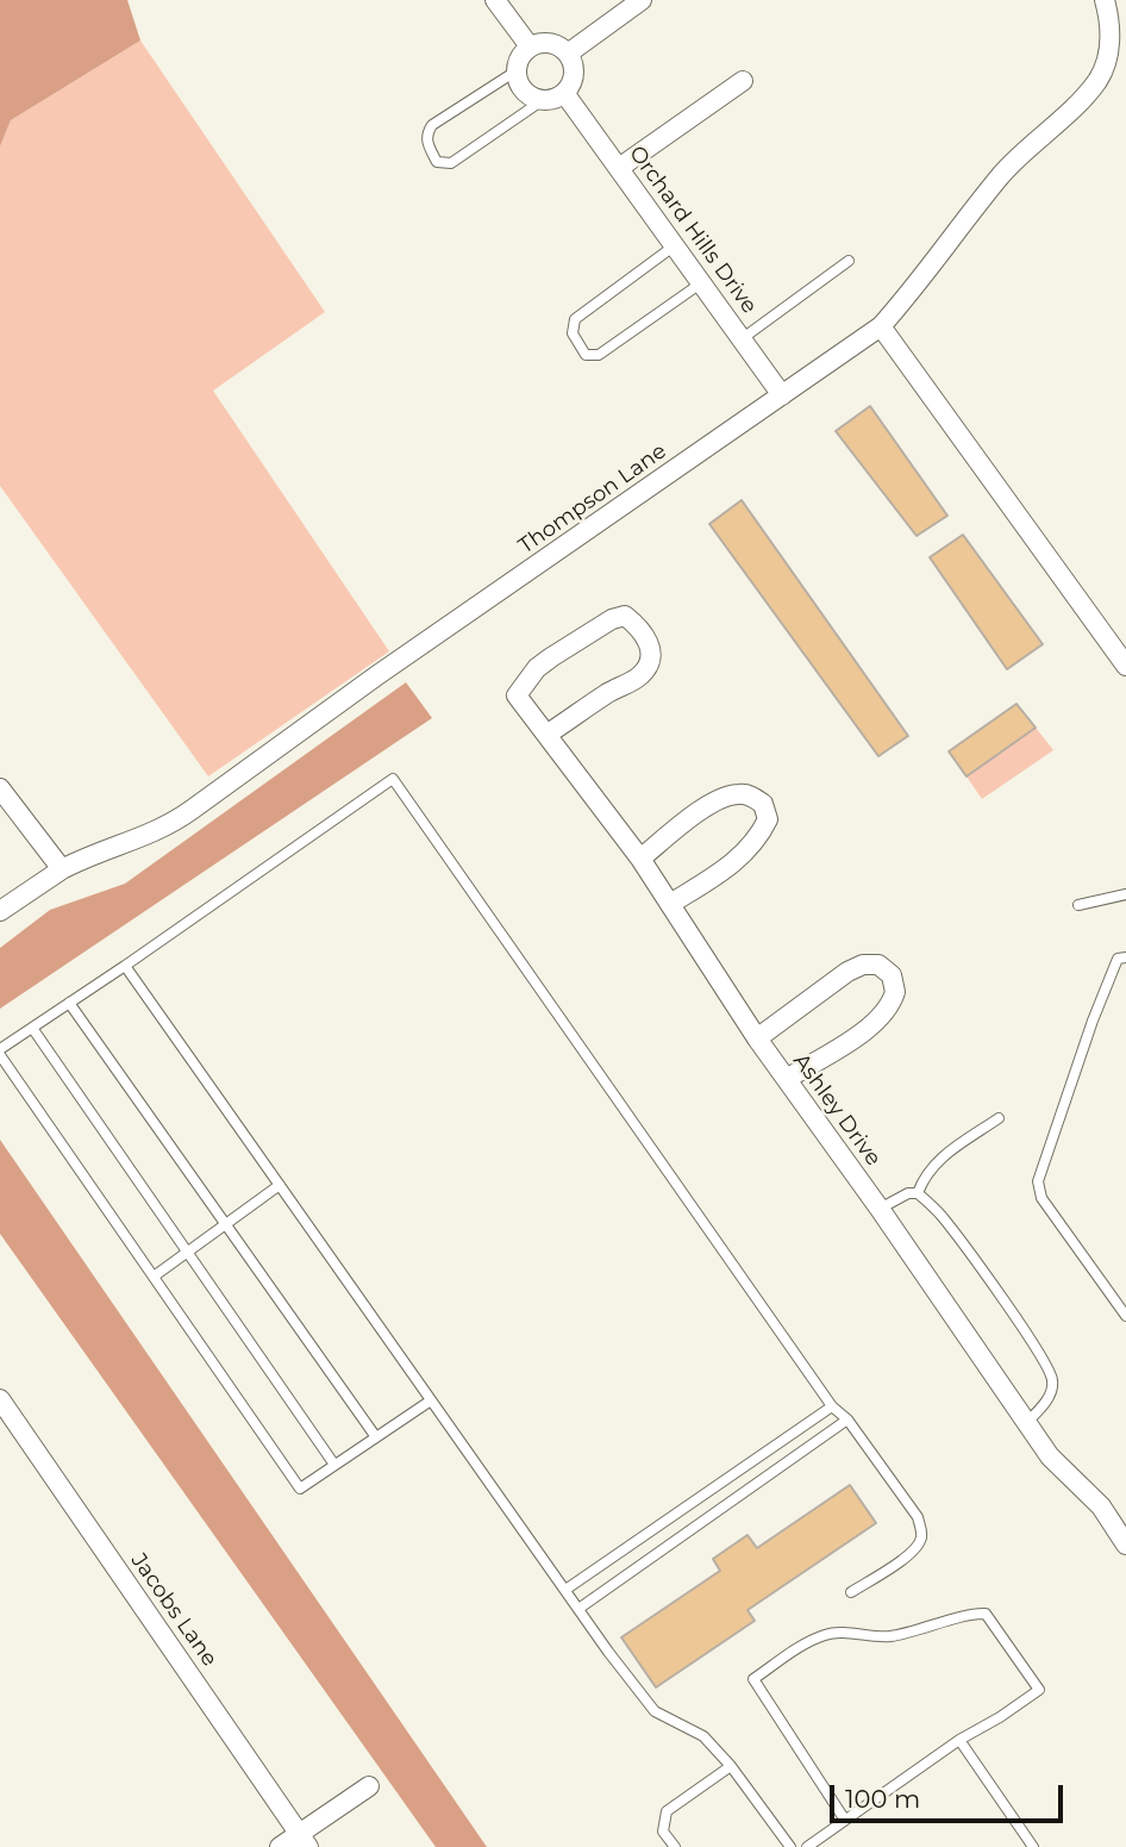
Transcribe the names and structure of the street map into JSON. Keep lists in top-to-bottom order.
{
  "streets": {
    "street": [
      "Orchard Hills Drive",
      "Thompson Lane",
      "Ashley Drive",
      "Jacobs Lane"
    ]
  },
  "crossings": [
    ["Orchard Hills Drive", "Thompson Lane"]
  ],
  "scale_bar": "100 m"
}
